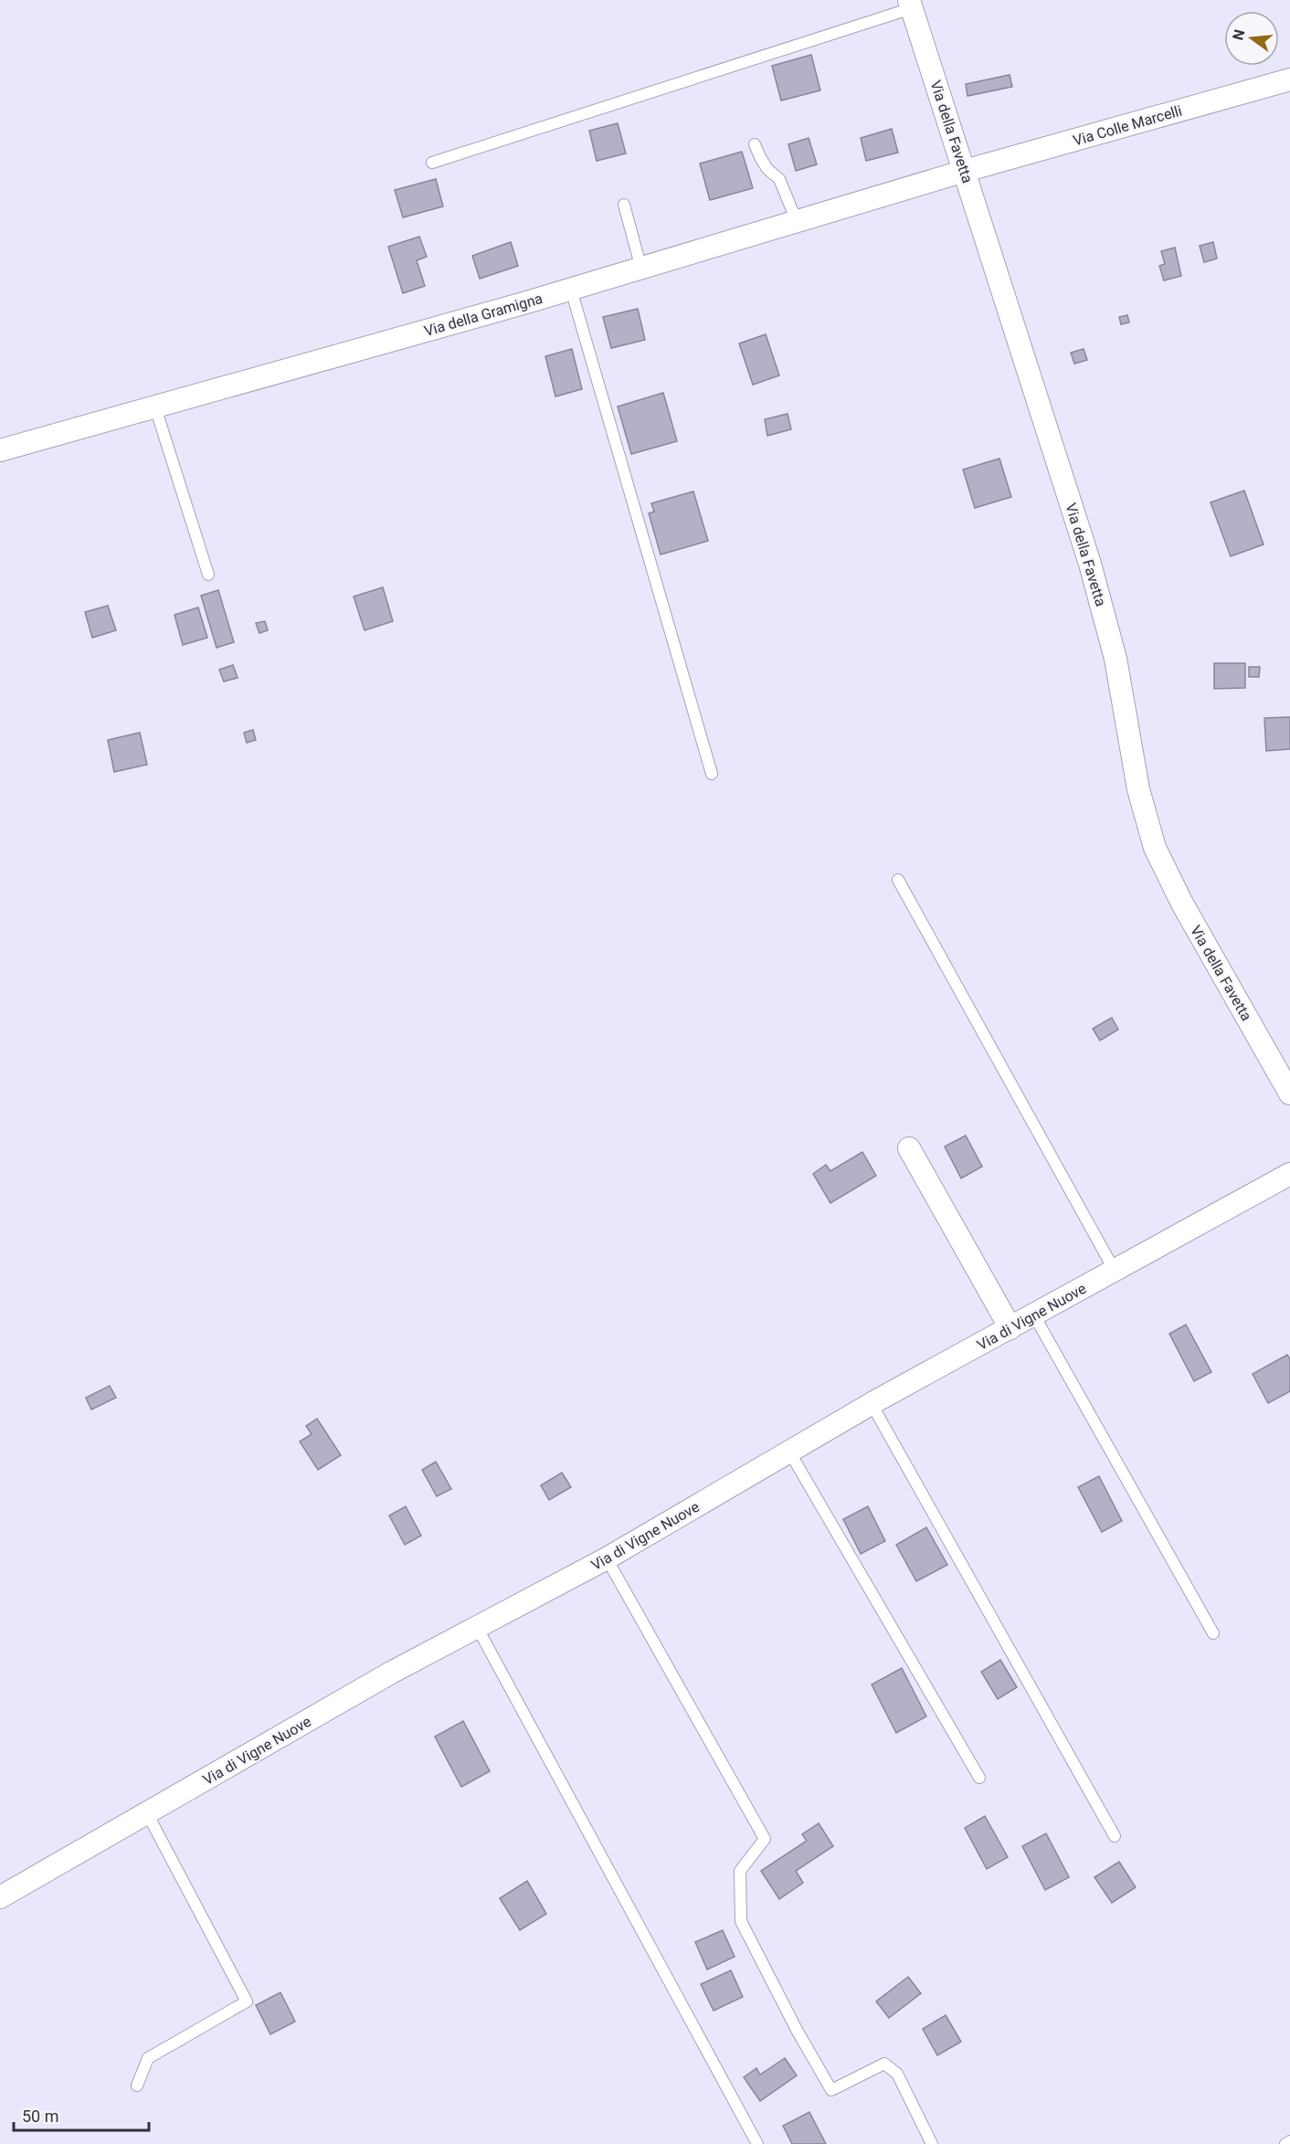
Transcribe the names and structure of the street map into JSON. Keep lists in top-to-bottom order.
{
  "streets": {
    "street": [
      "Via Colle Marcelli",
      "Via della Favetta",
      "Via della Gramigna",
      "Via di Vigne Nuove"
    ]
  },
  "crossings": [
    ["Via Colle Marcelli", "Via della Favetta"],
    ["Via Colle Marcelli", "Via della Gramigna"],
    ["Via della Favetta", "Via della Gramigna"]
  ],
  "scale_bar": "50 m",
  "north": "left"
}
